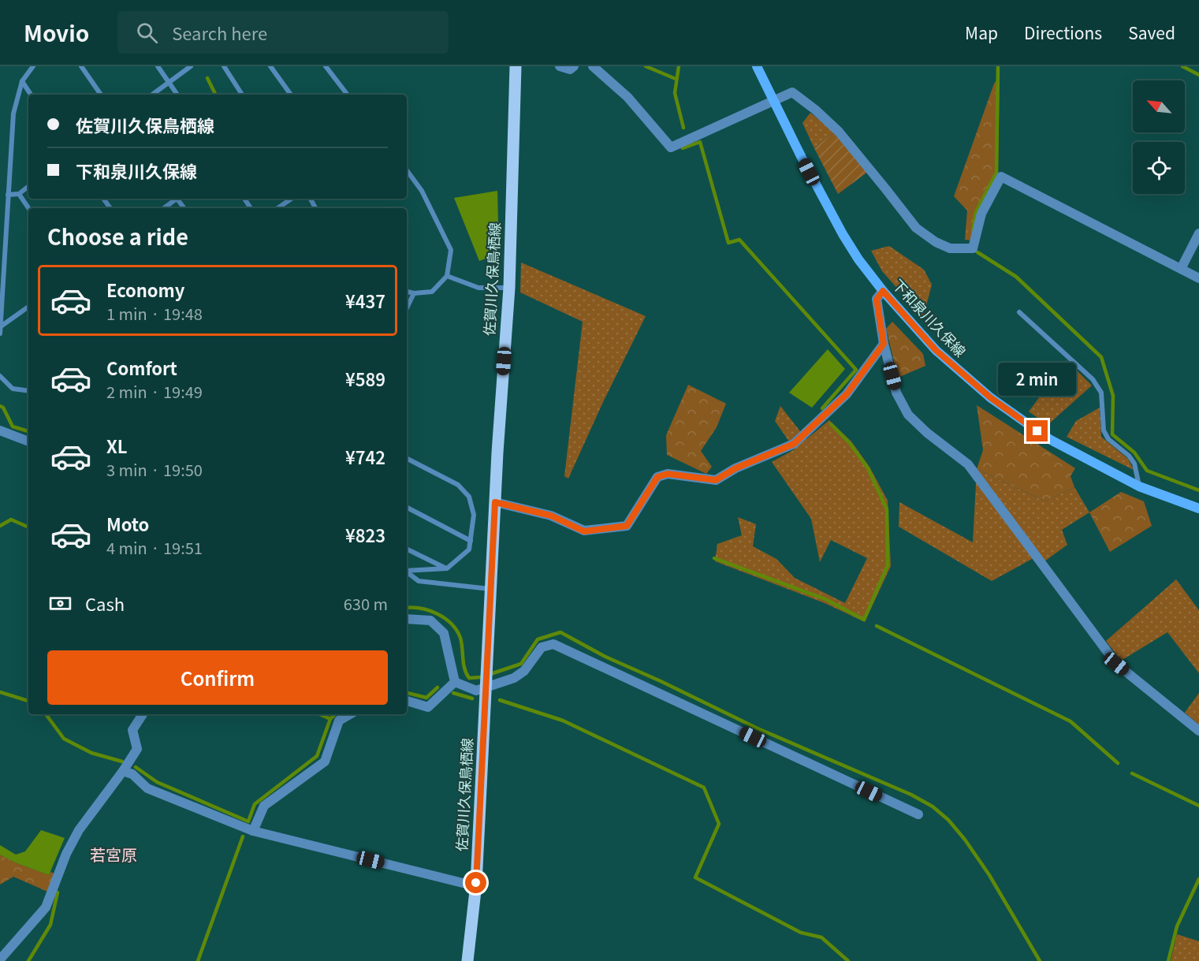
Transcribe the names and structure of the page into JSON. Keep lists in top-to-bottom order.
{
  "streets": {
    "main road": ["佐賀川久保鳥栖線"],
    "street": ["下和泉川久保線"]
  },
  "districts": ["若宮原"],
  "north": "top left",
  "page": {
    "header": "Movio",
    "search": "Search here",
    "nav": ["Map", "Directions", "Saved"],
    "banner": ["佐賀川久保鳥栖線", "下和泉川久保線"],
    "heading": "Choose a ride",
    "list": [
      {
        "name": "Economy",
        "note": "1 min · 19:48",
        "value": "¥437"
      },
      {
        "name": "Comfort",
        "note": "2 min · 19:49",
        "value": "¥589"
      },
      {
        "name": "XL",
        "note": "3 min · 19:50",
        "value": "¥742"
      },
      {
        "name": "Moto",
        "note": "4 min · 19:51",
        "value": "¥823"
      }
    ],
    "bubble": "2 min",
    "pay": ["Cash", "630 m"],
    "buttons": "Confirm"
  }
}
